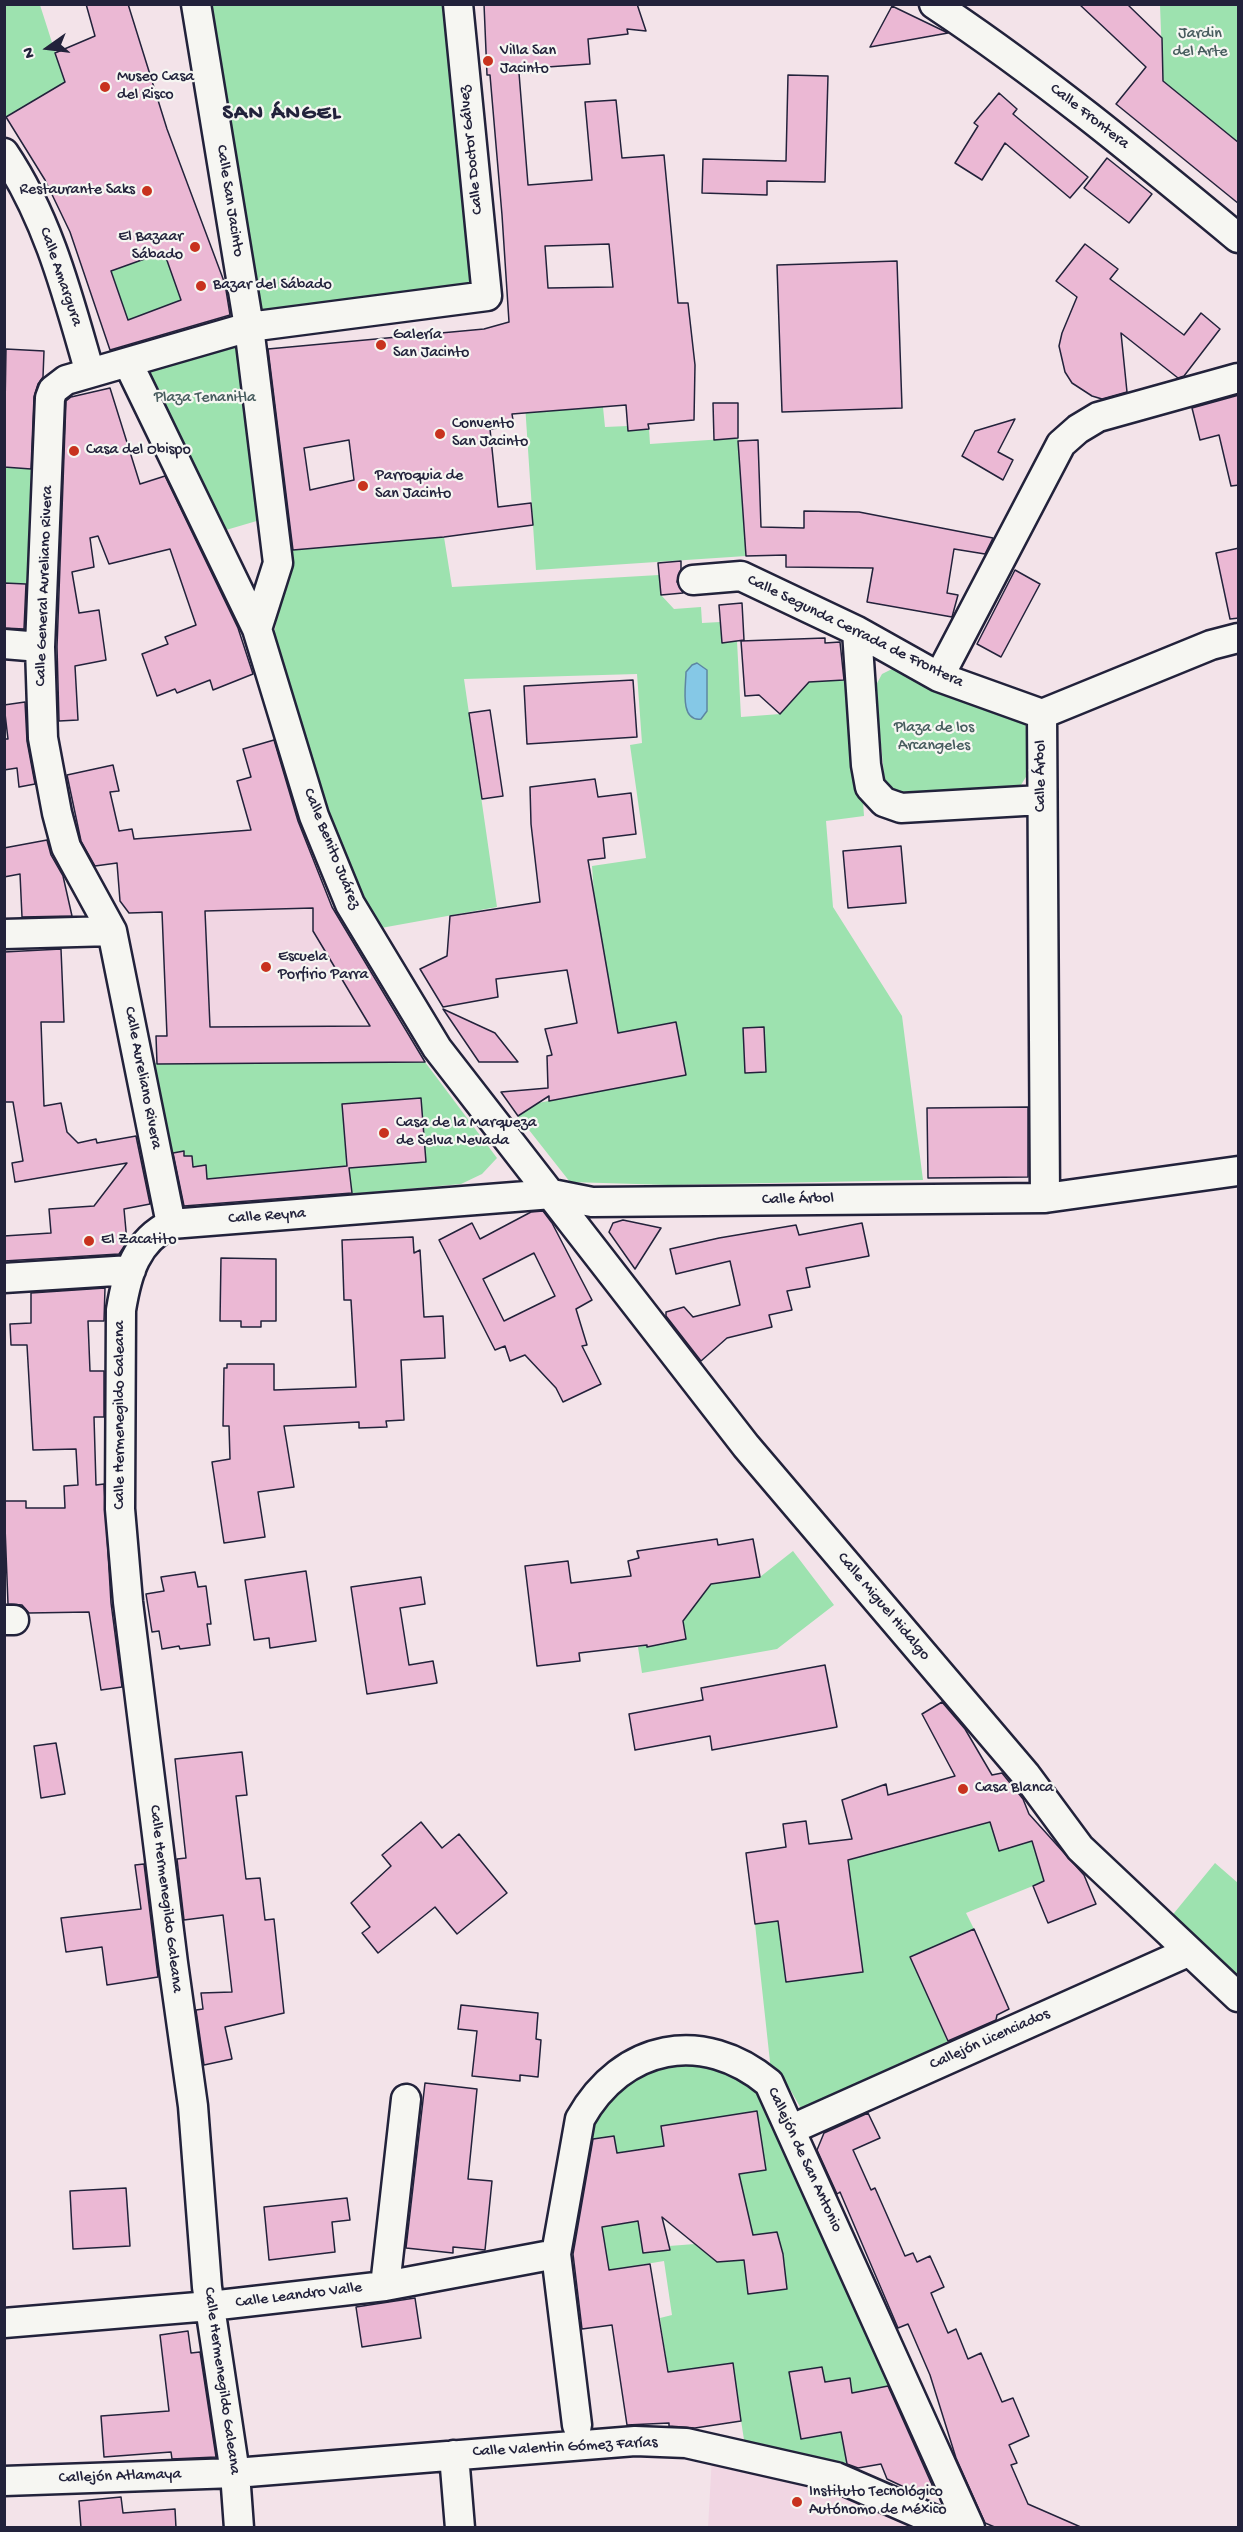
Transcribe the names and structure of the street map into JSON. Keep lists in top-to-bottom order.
{
  "streets": {
    "street": [
      "Calle Frontera",
      "Calle Doctor Gálvez",
      "Calle San Jacinto",
      "Calle Amargura",
      "Calle General Aureliano Rivera",
      "Calle Segunda Cerrada de Frontera",
      "Calle Árbol",
      "Calle Benito Juárez",
      "Calle Aureliano Rivera",
      "Calle Reyna",
      "Calle Hermenegildo Galeana",
      "Calle Miguel Hidalgo",
      "Callejón Licenciados",
      "Callejón de San Antonio",
      "Calle Leandro Valle",
      "Calle Valentin Gómez Farías",
      "Callejón Atlamaya"
    ]
  },
  "crossings": [
    ["Calle Doctor Gálvez", "Calle San Jacinto"],
    ["Calle Amargura", "Calle General Aureliano Rivera"],
    ["Calle General Aureliano Rivera", "Calle Aureliano Rivera"],
    ["Calle Segunda Cerrada de Frontera", "Calle Árbol"],
    ["Calle Árbol", "Calle Benito Juárez"],
    ["Calle Árbol", "Calle Reyna"],
    ["Calle Árbol", "Calle Miguel Hidalgo"],
    ["Calle Benito Juárez", "Calle Reyna"],
    ["Calle Benito Juárez", "Calle Miguel Hidalgo"],
    ["Calle Aureliano Rivera", "Calle Reyna"],
    ["Calle Reyna", "Calle Hermenegildo Galeana"],
    ["Calle Reyna", "Calle Miguel Hidalgo"],
    ["Calle Hermenegildo Galeana", "Calle Leandro Valle"],
    ["Calle Hermenegildo Galeana", "Calle Valentin Gómez Farías"],
    ["Calle Hermenegildo Galeana", "Callejón Atlamaya"],
    ["Calle Miguel Hidalgo", "Callejón Licenciados"],
    ["Callejón Licenciados", "Callejón de San Antonio"],
    ["Callejón de San Antonio", "Calle Leandro Valle"],
    ["Calle Valentin Gómez Farías", "Callejón Atlamaya"]
  ],
  "districts": ["SAN ÁNGEL"],
  "parks": ["Jardin del Arte", "Plaza Tenanitla", "Plaza de los Arcangeles"],
  "places": [
    "Villa San Jacinto",
    "Museo Casa del Risco",
    "Restaurante Saks",
    "El Bazaar Sábado",
    "Bazar del Sábado",
    "Galería San Jacinto",
    "Convento San Jacinto",
    "Casa del Obispo",
    "Parroquia de San Jacinto",
    "Escuela Porfirio Parra",
    "Casa de la Marqueza de Selva Nevada",
    "El Zacatito",
    "Casa Blanca",
    "Instituto Tecnológico Autónomo de México"
  ],
  "north": "left"
}
